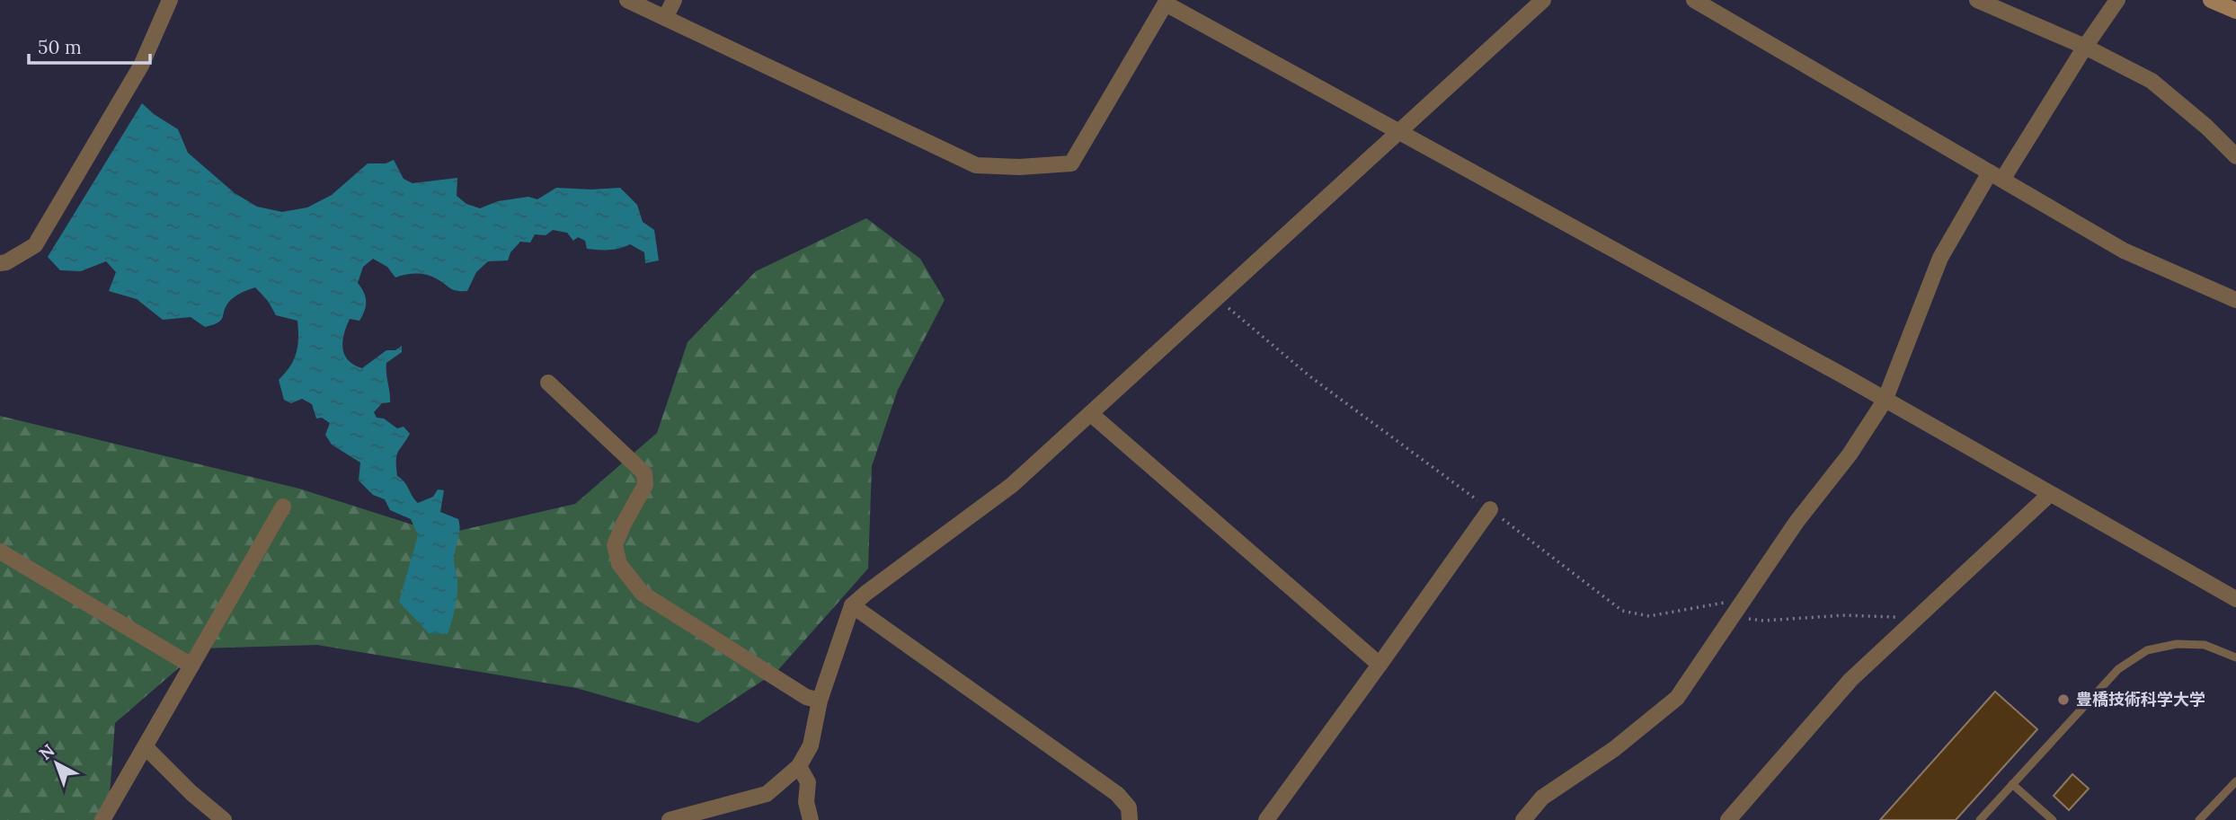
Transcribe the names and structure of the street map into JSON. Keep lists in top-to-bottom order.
{
  "places": ["豊橋技術科学大学"],
  "scale_bar": "50 m",
  "north": "top left"
}
